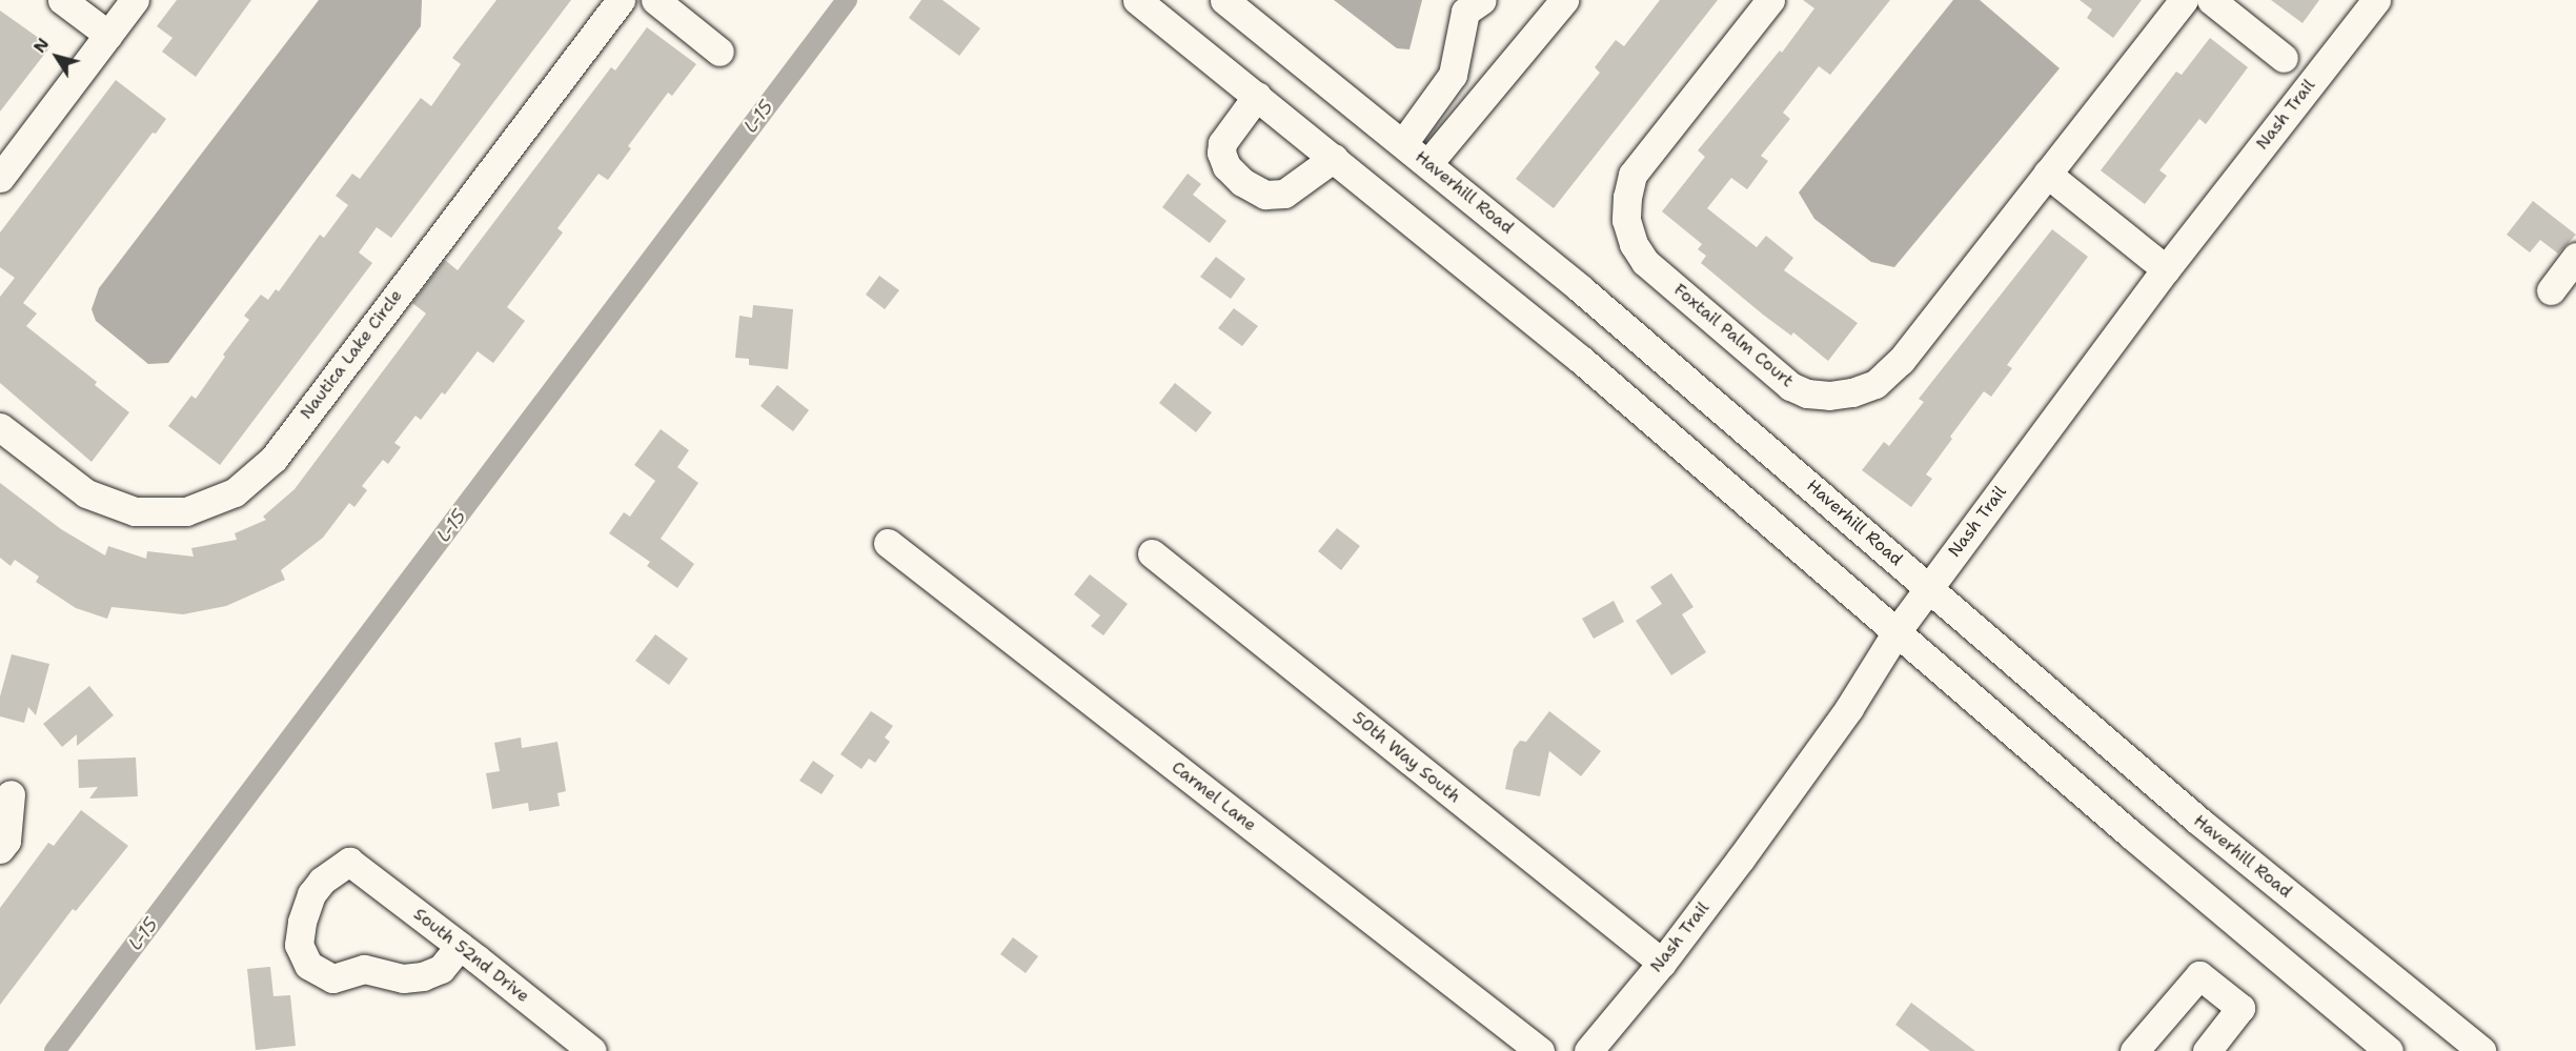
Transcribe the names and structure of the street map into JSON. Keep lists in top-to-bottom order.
{
  "streets": {
    "street": [
      "Nash Trail",
      "Haverhill Road",
      "Foxtail Palm Court",
      "Nautica Lake Circle",
      "50th Way South",
      "Carmel Lane",
      "South 52nd Drive"
    ]
  },
  "crossings": [
    ["Nash Trail", "Haverhill Road"],
    ["Nash Trail", "50th Way South"]
  ],
  "water": ["L-15"],
  "north": "top left"
}
